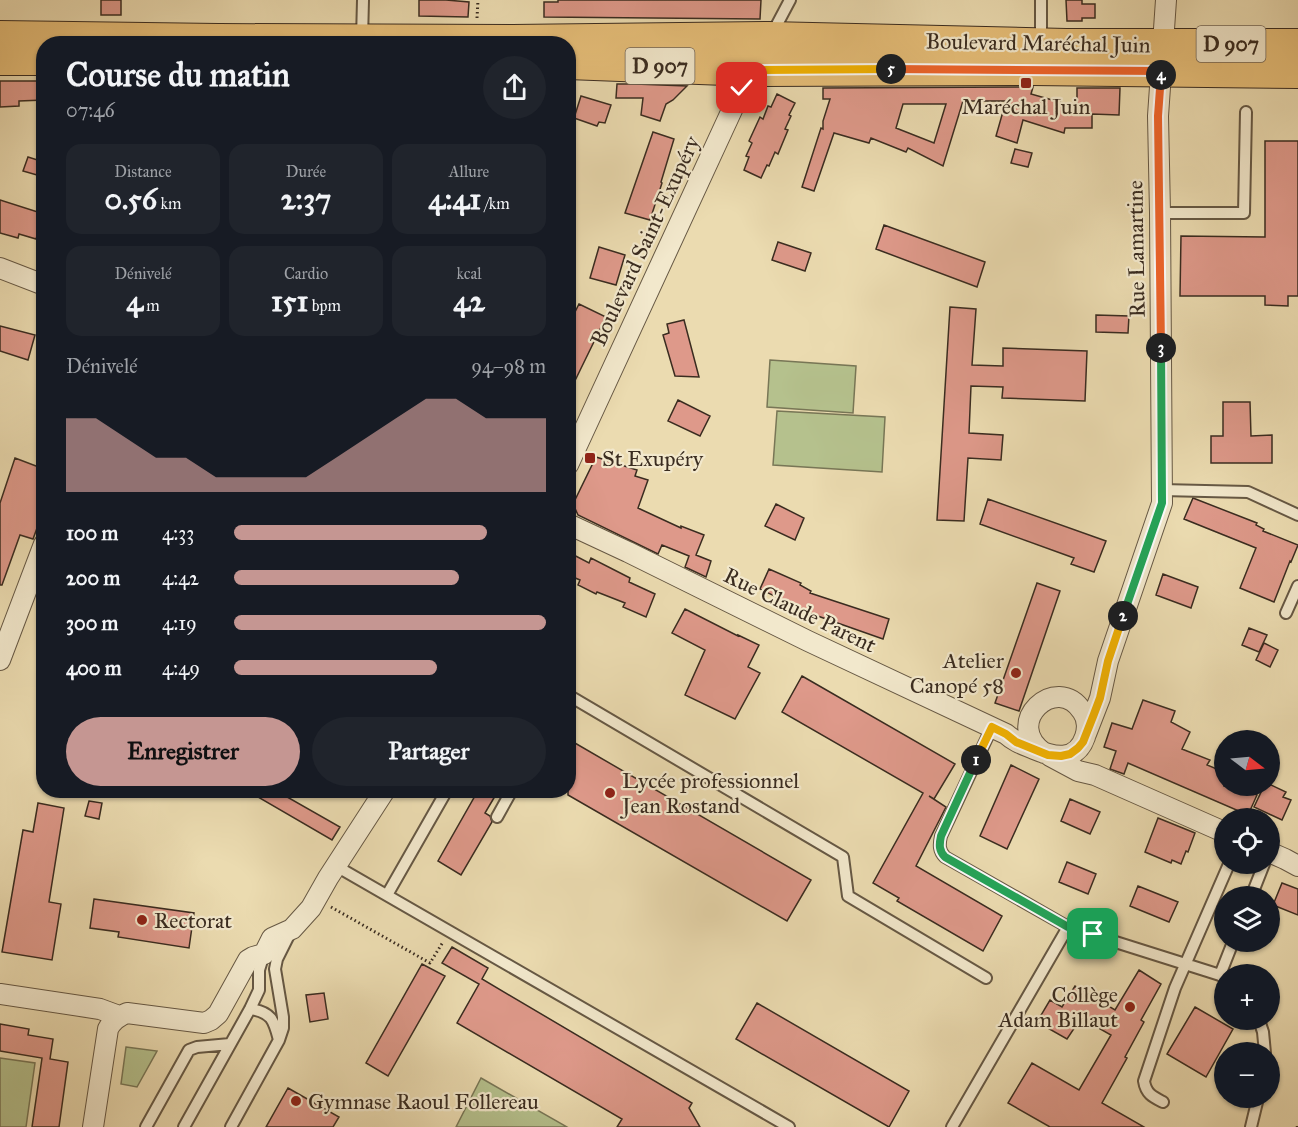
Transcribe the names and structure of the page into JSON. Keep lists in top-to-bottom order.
{
  "streets": {
    "main road": ["Boulevard Maréchal Juin", "D 907"],
    "street": ["Boulevard Saint-Exupéry", "Rue Lamartine", "Rue Claude Parent"]
  },
  "crossings": [
    ["Boulevard Maréchal Juin", "Boulevard Saint-Exupéry"],
    ["Boulevard Maréchal Juin", "Rue Lamartine"],
    ["Rue Lamartine", "Rue Claude Parent"]
  ],
  "places": {
    "transit": ["Maréchal Juin", "St Exupéry"],
    "other": [
      "Atelier Canopé 58",
      "Lycée professionnel Jean Rostand",
      "Rectorat",
      "Collège Adam Billaut",
      "Gymnase Raoul Follereau"
    ]
  },
  "north": "right",
  "page": {
    "heading": ["Course du matin", "07:46"],
    "pins": [
      "5",
      "4",
      "3",
      "2",
      "1"
    ],
    "stats": [
      ["Distance", "0.56 km"],
      ["Durée", "2:37"],
      ["Allure", "4:41 /km"],
      ["Dénivelé", "4 m"],
      ["Cardio", "151 bpm"],
      ["kcal", "42"]
    ],
    "chart": ["Dénivelé", "94–98 m"],
    "list": [
      {
        "name": "100 m",
        "note": "4:33"
      },
      {
        "name": "200 m",
        "note": "4:42"
      },
      {
        "name": "300 m",
        "note": "4:19"
      },
      {
        "name": "400 m",
        "note": "4:49"
      }
    ],
    "buttons": ["Enregistrer", "Partager"],
    "map_buttons": ["+", "−"]
  }
}
